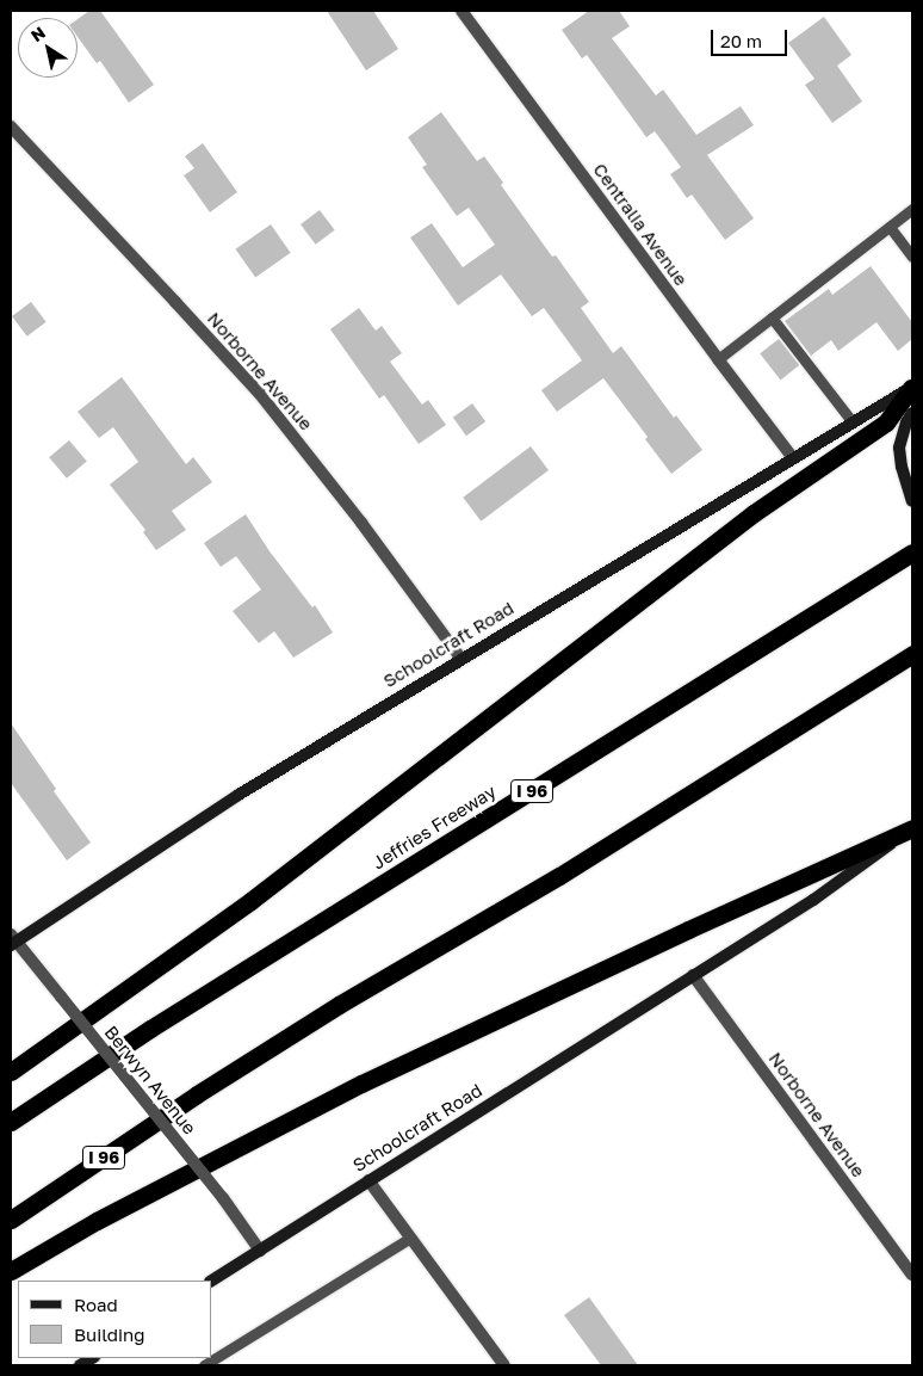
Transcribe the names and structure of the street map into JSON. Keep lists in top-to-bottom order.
{
  "streets": {
    "highway": ["I 96", "Jeffries Freeway"],
    "main road": ["Schoolcraft Road"],
    "street": ["Centralia Avenue", "Norborne Avenue", "Berwyn Avenue"]
  },
  "crossings": [
    ["Centralia Avenue", "Schoolcraft Road"],
    ["Norborne Avenue", "Schoolcraft Road"],
    ["Schoolcraft Road", "Berwyn Avenue"]
  ],
  "legend": ["Road", "Building"],
  "scale_bar": "20 m",
  "north": "top left"
}
